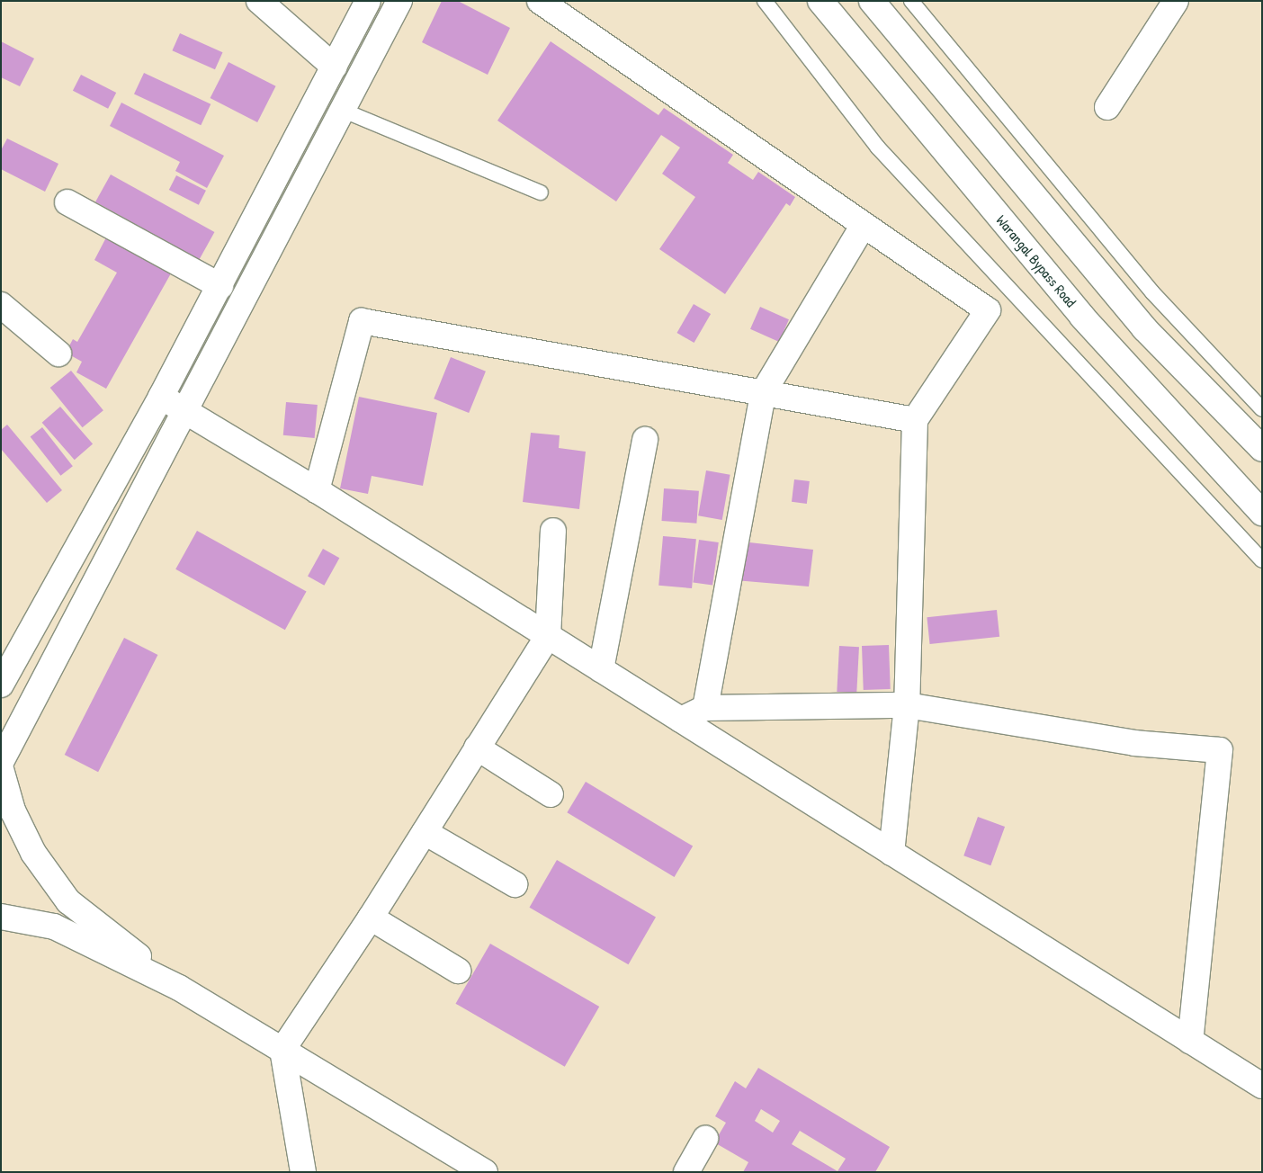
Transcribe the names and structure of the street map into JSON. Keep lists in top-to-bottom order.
{
  "streets": {
    "main road": ["Warangal Bypass Road"]
  }
}
